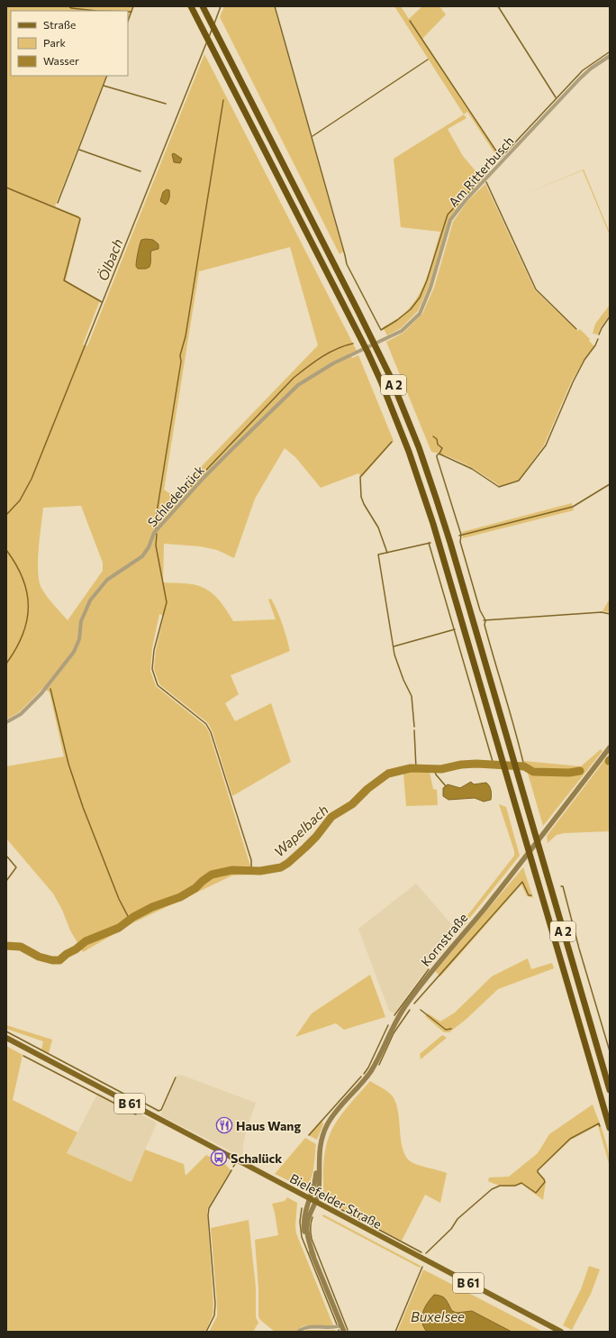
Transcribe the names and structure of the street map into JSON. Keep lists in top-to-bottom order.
{
  "streets": {
    "highway": ["A 2"],
    "main road": ["B 61", "Bielefelder Straße"],
    "street": ["Am Ritterbusch", "Schledebrück", "Kornstraße"]
  },
  "crossings": [
    ["Am Ritterbusch", "Schledebrück"],
    ["Kornstraße", "Bielefelder Straße"]
  ],
  "water": ["Ölbach", "Wapelbach", "Buxelsee"],
  "places": {
    "restaurant": ["Haus Wang"],
    "bus stop": ["Schalück"]
  },
  "legend": ["Straße", "Park", "Wasser"]
}
